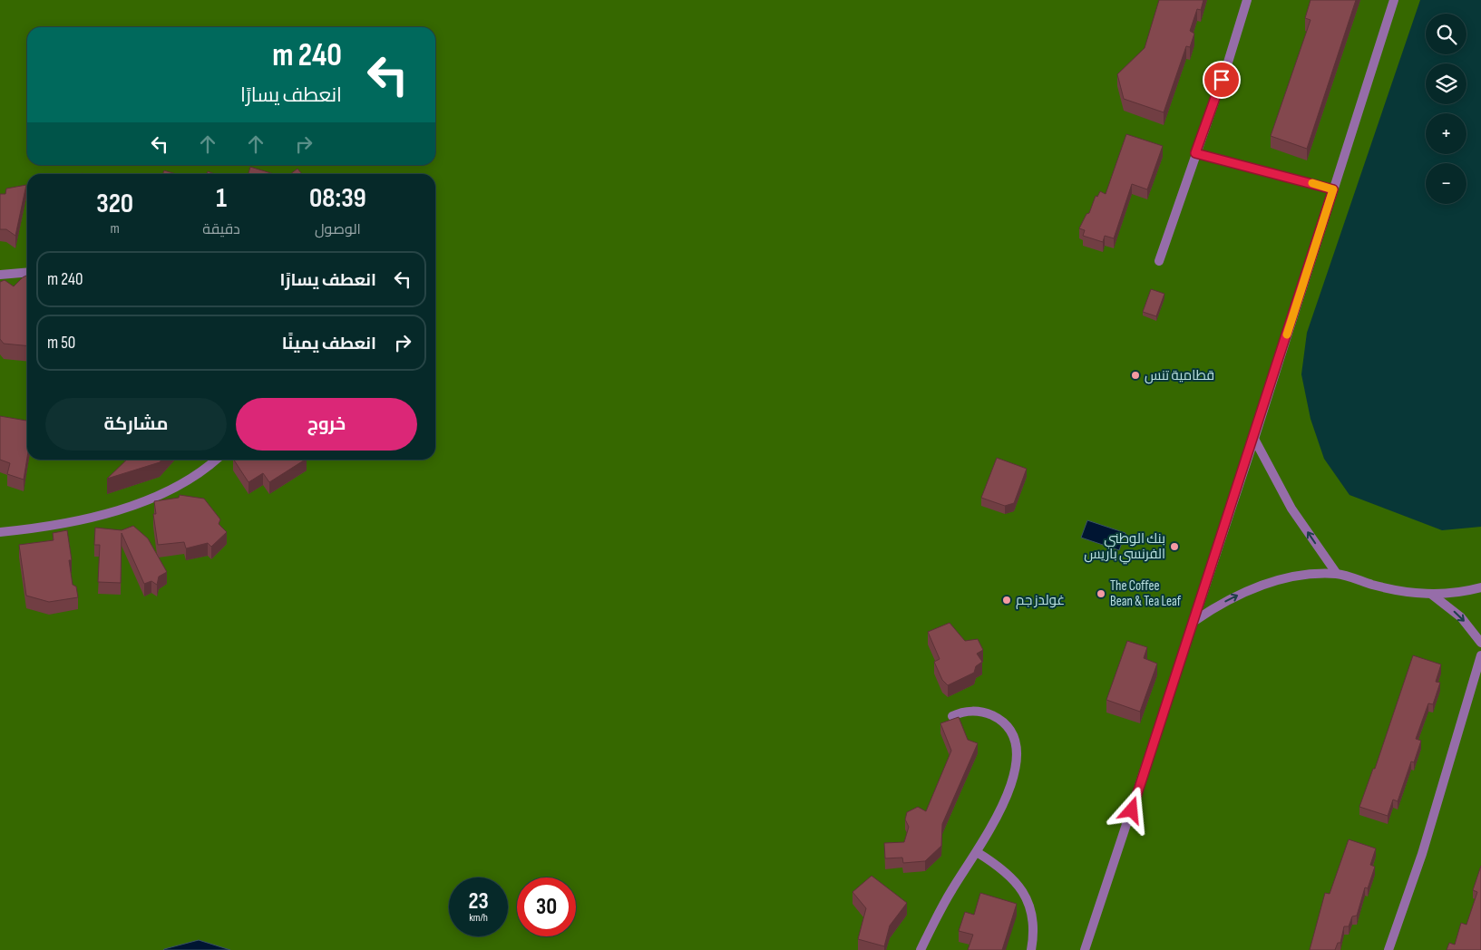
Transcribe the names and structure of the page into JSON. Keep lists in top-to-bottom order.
{
  "places": [
    "قطامية تنس",
    "بنك الوطني الفرنسي باريس",
    "The Coffee Bean & Tea Leaf",
    "غولدز جم"
  ],
  "page": {
    "map_buttons": ["+", "−"],
    "turn": ["240 m", "انعطف يسارًا"],
    "eta": [
      "08:39",
      "الوصول",
      "1",
      "دقيقة",
      "320",
      "m"
    ],
    "list": [
      {
        "name": "انعطف يسارًا",
        "value": "240 m"
      },
      {
        "name": "انعطف يمينًا",
        "value": "50 m"
      }
    ],
    "buttons": ["خروج", "مشاركة"],
    "speed": "23 km/h",
    "limit": "30"
  }
}
